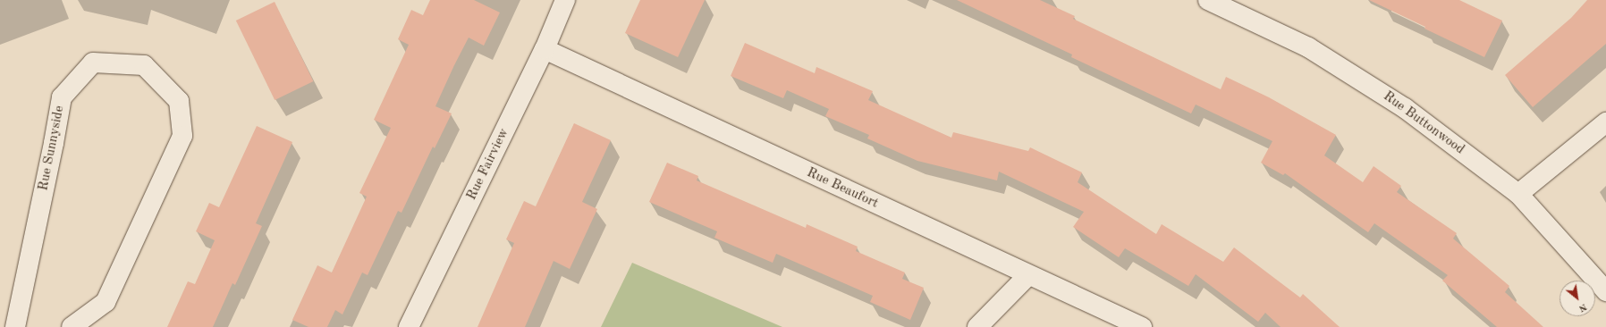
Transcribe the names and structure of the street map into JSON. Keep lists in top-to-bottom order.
{
  "streets": {
    "street": [
      "Rue Buttonwood",
      "Rue Sunnyside",
      "Rue Fairview",
      "Rue Beaufort"
    ]
  },
  "crossings": [
    ["Rue Fairview", "Rue Beaufort"]
  ],
  "north": "bottom right"
}
